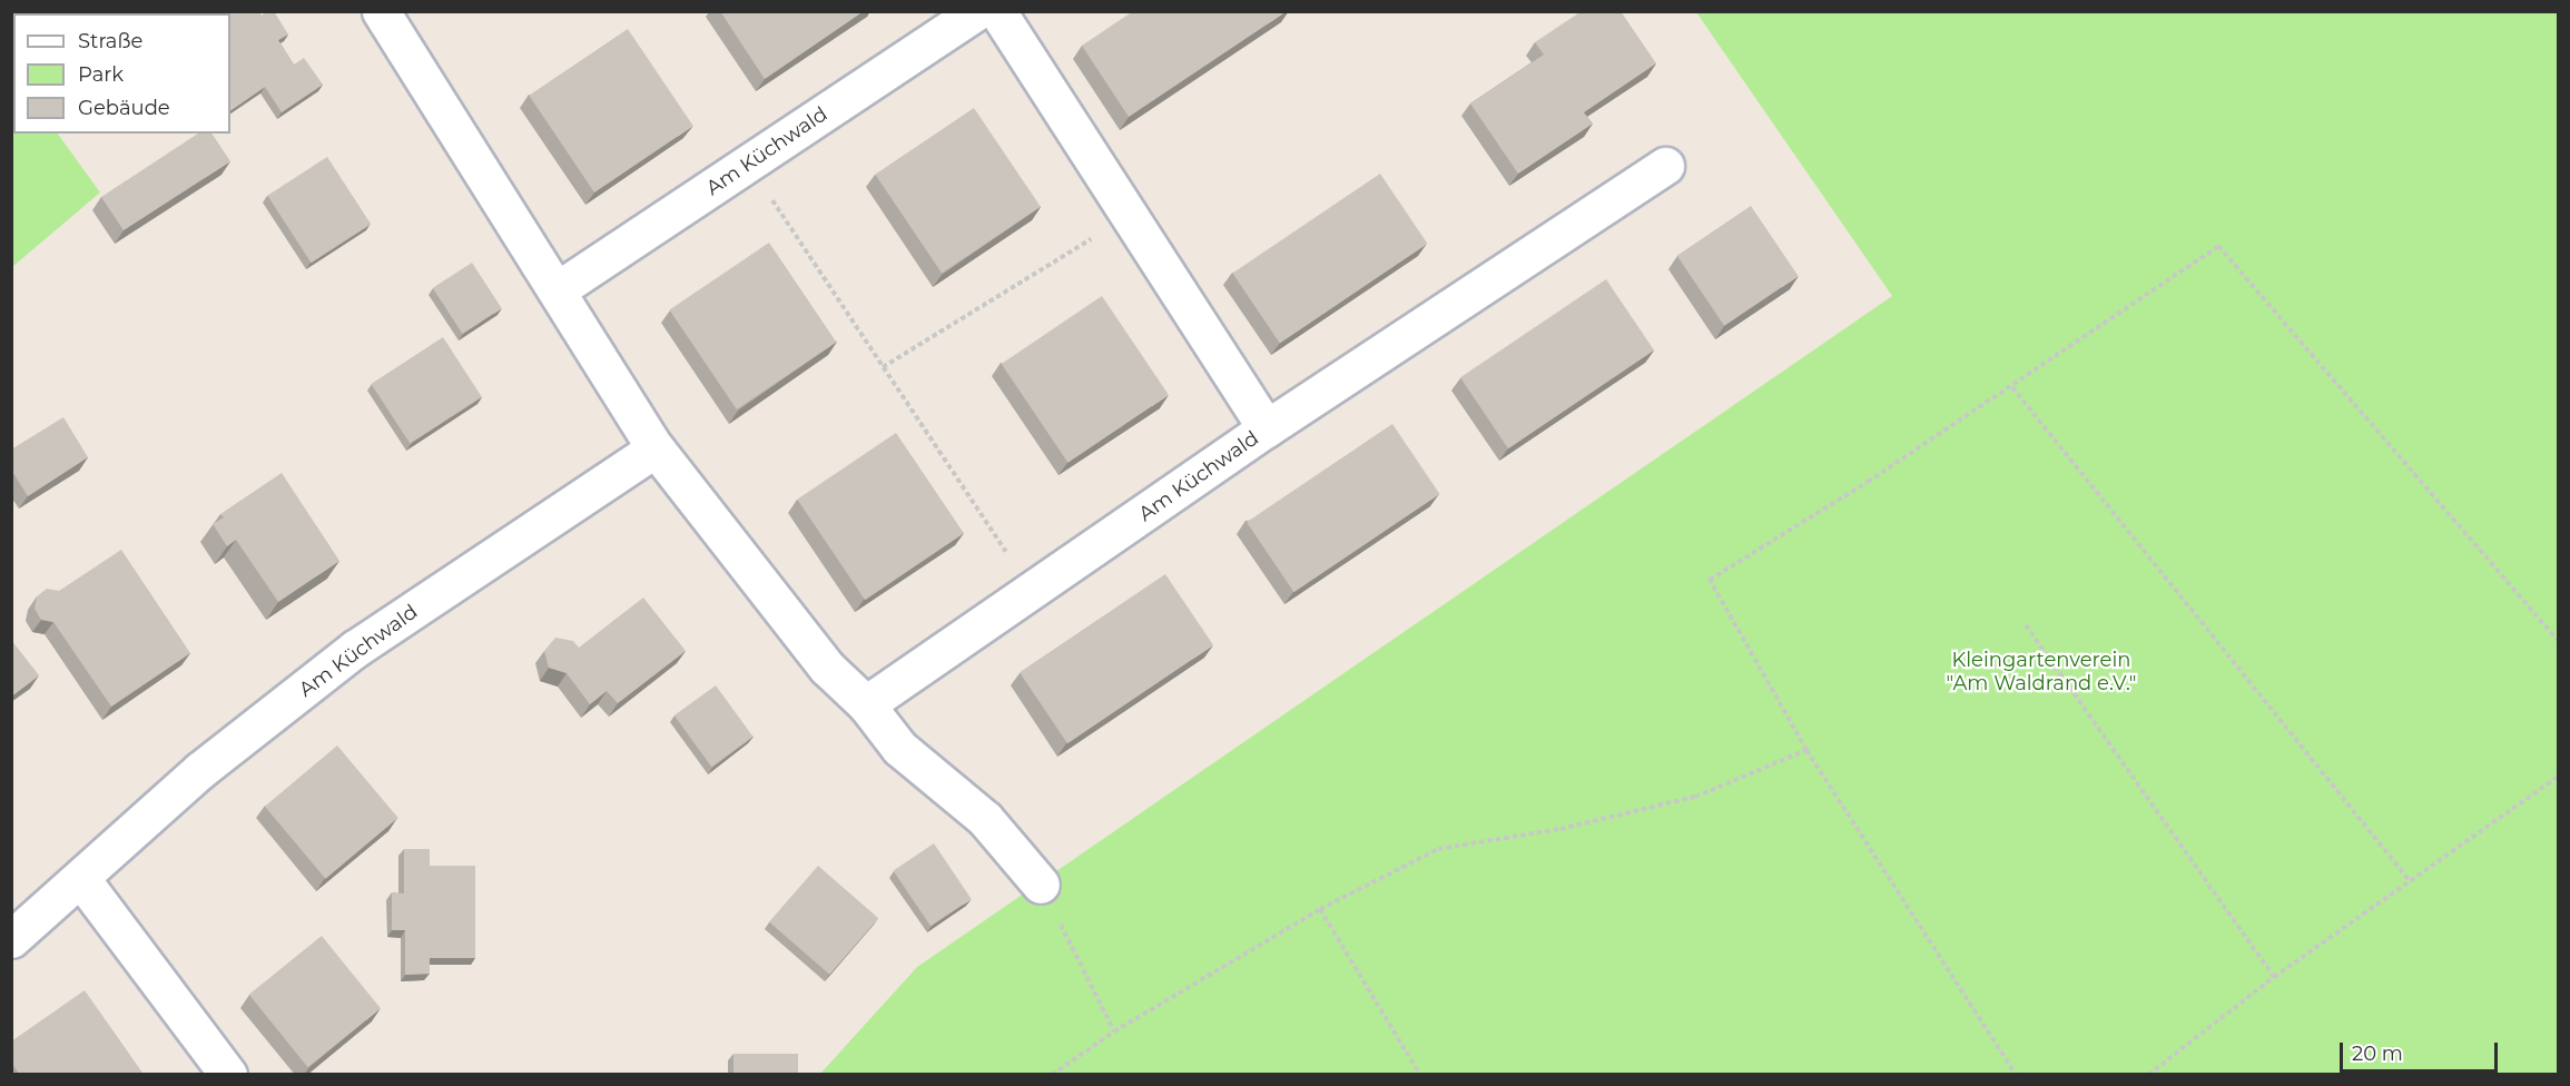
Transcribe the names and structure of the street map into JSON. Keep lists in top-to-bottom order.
{
  "streets": {
    "street": ["Am Küchwald"]
  },
  "parks": ["Kleingartenverein \"Am Waldrand e.V.\""],
  "legend": ["Straße", "Park", "Gebäude"],
  "scale_bar": "20 m"
}
